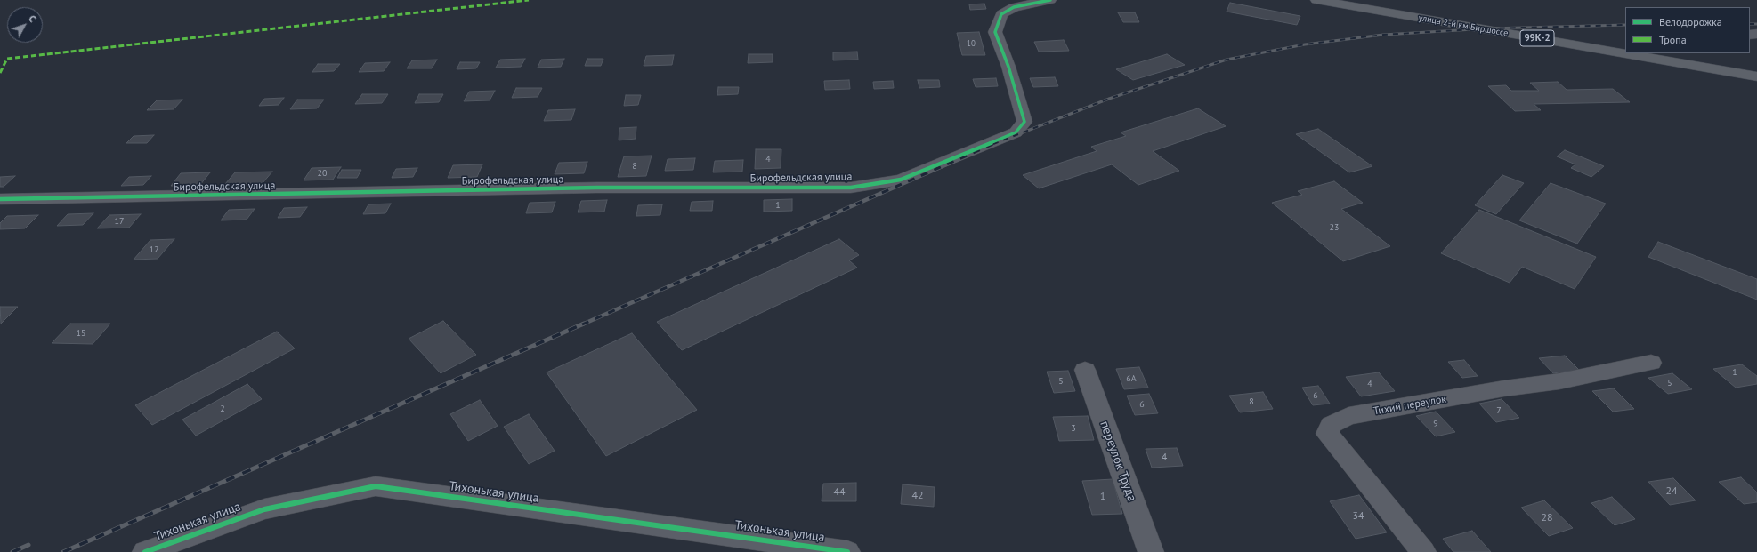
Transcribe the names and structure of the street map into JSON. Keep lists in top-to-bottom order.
{
  "streets": {
    "main road": ["улица 2-й км Биршоссе", "99К-2"],
    "street": [
      "Бирофельдская улица",
      "Тихий переулок",
      "переулок Труда",
      "Тихонькая улица"
    ]
  },
  "house_numbers": [
    "10",
    "4",
    "8",
    "20",
    "1",
    "17",
    "23",
    "12",
    "15",
    "1",
    "6А",
    "5",
    "5",
    "4",
    "6",
    "8",
    "6",
    "2",
    "7",
    "9",
    "3",
    "4",
    "24",
    "44",
    "42",
    "1",
    "34",
    "28"
  ],
  "legend": ["Велодорожка", "Тропа"],
  "north": "top right"
}
